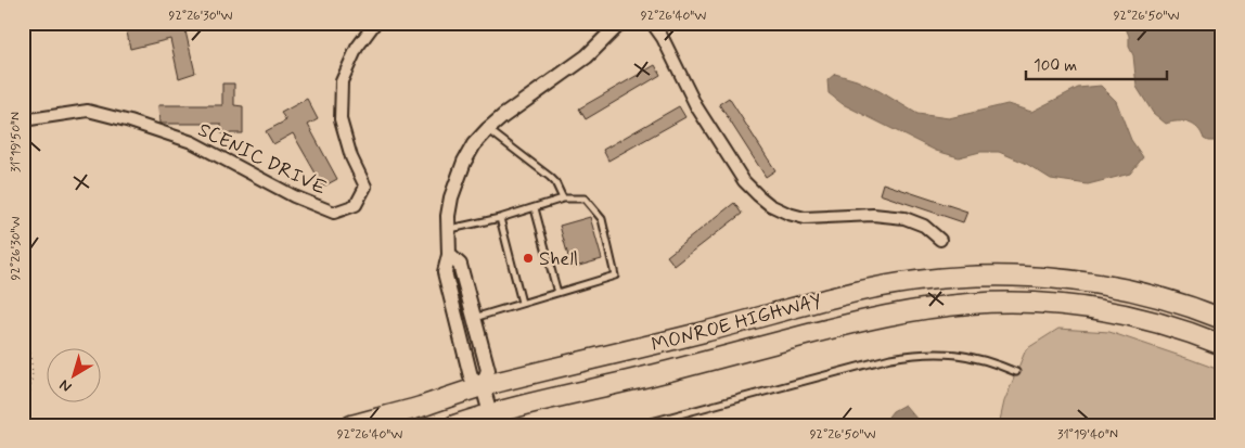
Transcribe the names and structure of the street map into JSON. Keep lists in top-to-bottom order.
{
  "streets": {
    "highway": ["MONROE HIGHWAY"],
    "street": ["SCENIC DRIVE"]
  },
  "places": ["Shell"],
  "scale_bar": "100 m",
  "north": "bottom left",
  "coordinates": [
    "92°26'30\"W",
    "92°26'40\"W",
    "92°26'50\"W",
    "31°19'50\"N",
    "31°19'40\"N"
  ]
}
